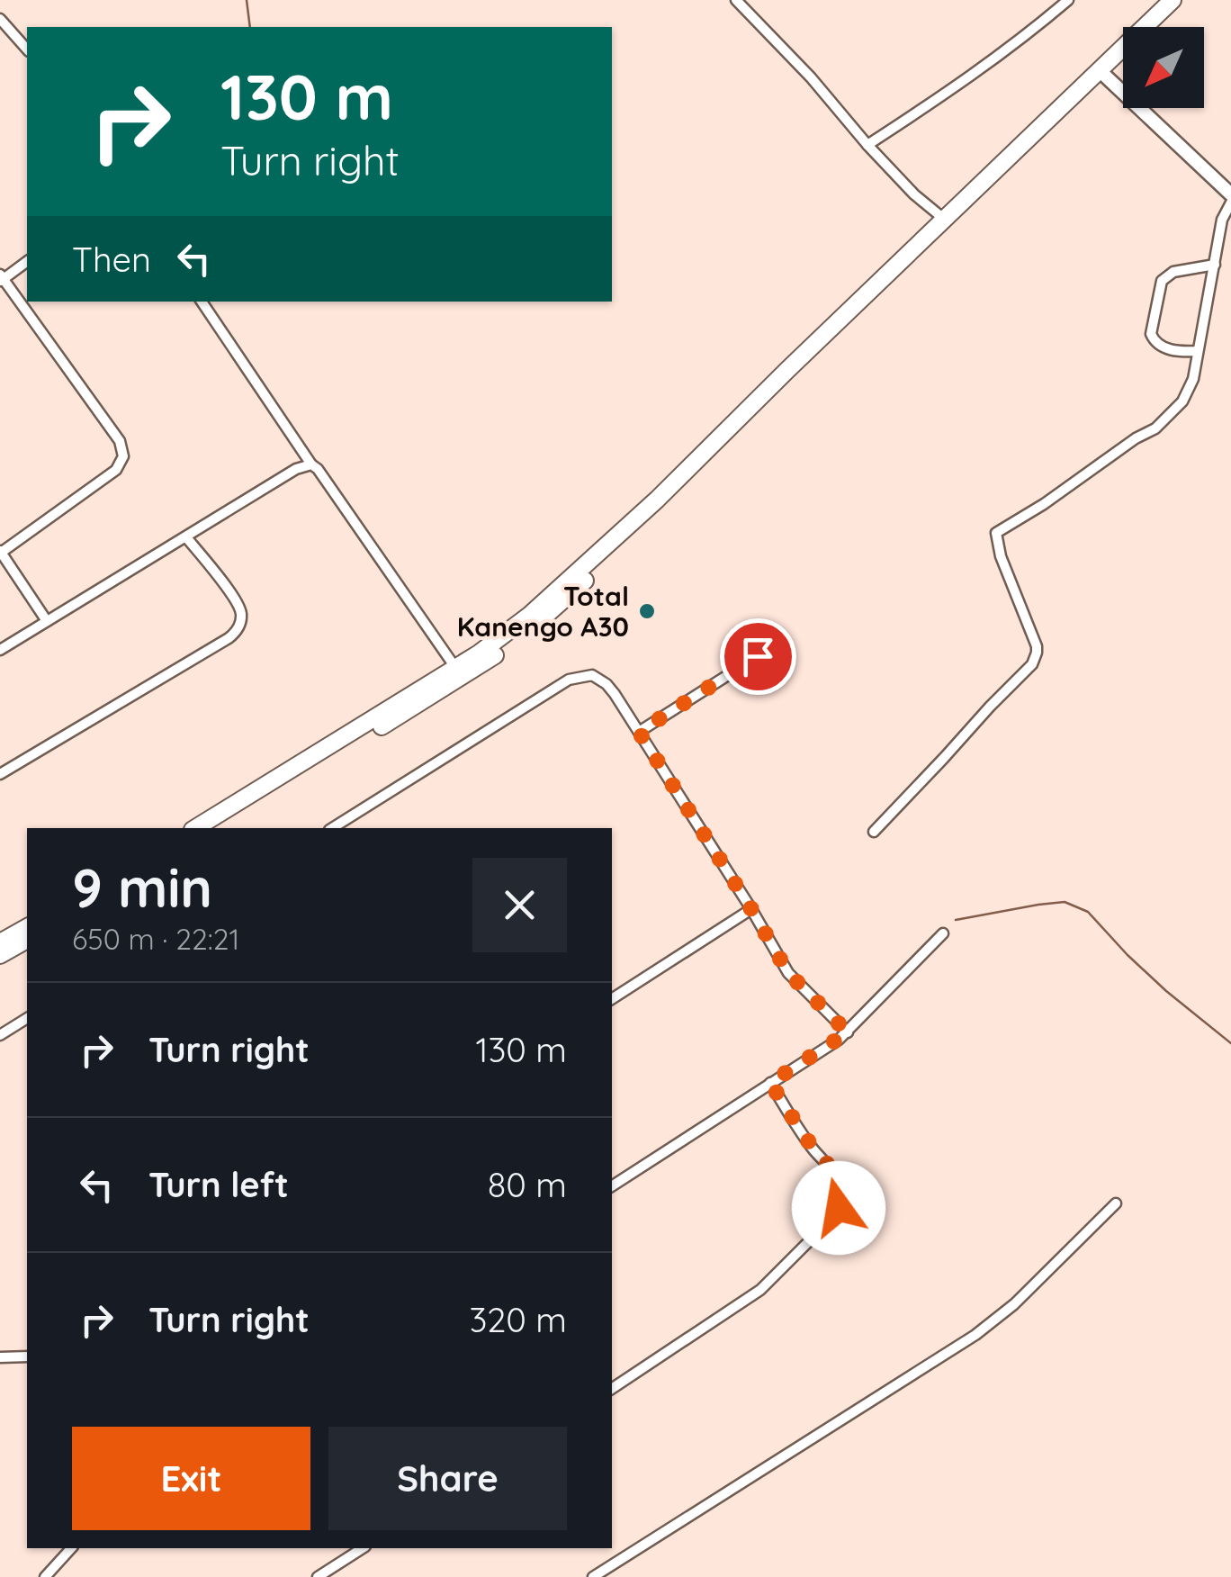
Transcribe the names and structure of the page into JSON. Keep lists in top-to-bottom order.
{
  "places": ["Total Kanengo A30"],
  "north": "bottom left",
  "page": {
    "turn": ["130 m", "Turn right"],
    "then": "Then",
    "heading": ["9 min", "650 m · 22:21"],
    "list": [
      {
        "name": "Turn right",
        "value": "130 m"
      },
      {
        "name": "Turn left",
        "value": "80 m"
      },
      {
        "name": "Turn right",
        "value": "320 m"
      }
    ],
    "buttons": ["Exit", "Share"]
  }
}
